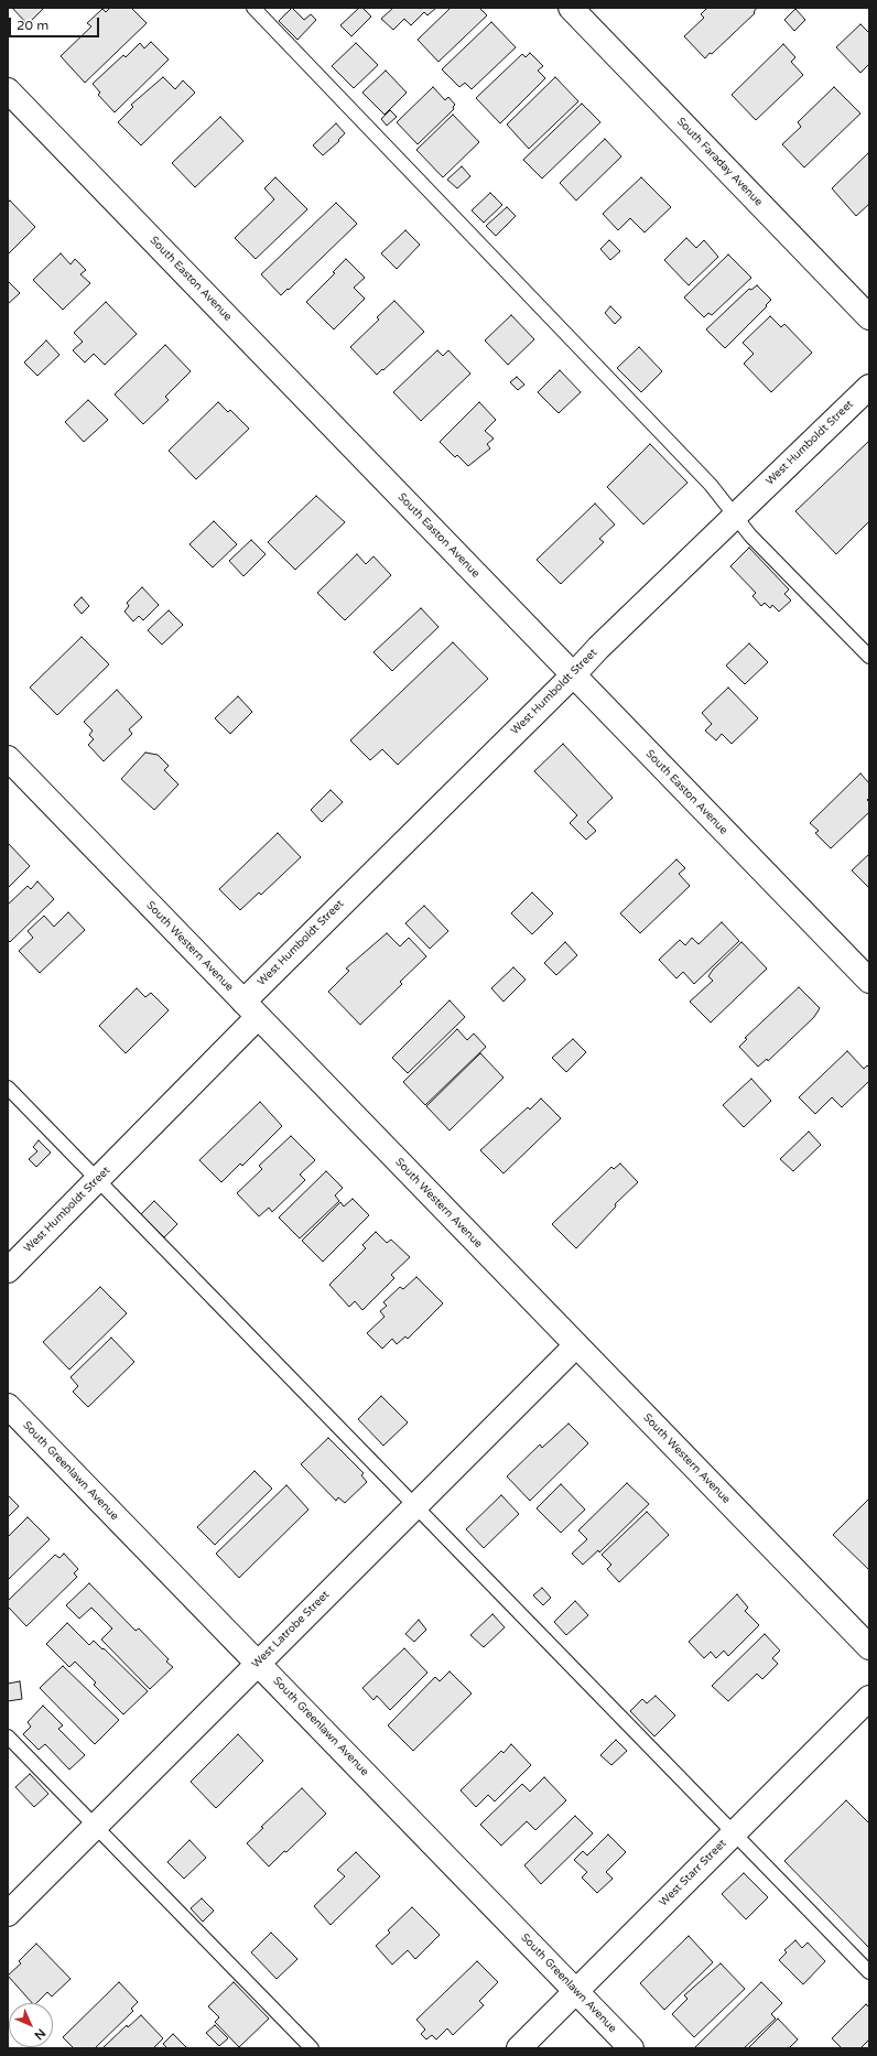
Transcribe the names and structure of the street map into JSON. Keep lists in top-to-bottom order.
{
  "streets": {
    "street": [
      "South Faraday Avenue",
      "South Easton Avenue",
      "West Humboldt Street",
      "South Western Avenue",
      "South Greenlawn Avenue",
      "West Latrobe Street",
      "West Starr Street"
    ]
  },
  "crossings": [
    ["South Easton Avenue", "West Humboldt Street"],
    ["West Humboldt Street", "South Western Avenue"],
    ["South Western Avenue", "West Latrobe Street"],
    ["South Greenlawn Avenue", "West Latrobe Street"],
    ["South Greenlawn Avenue", "West Starr Street"]
  ],
  "scale_bar": "20 m",
  "north": "bottom right"
}
